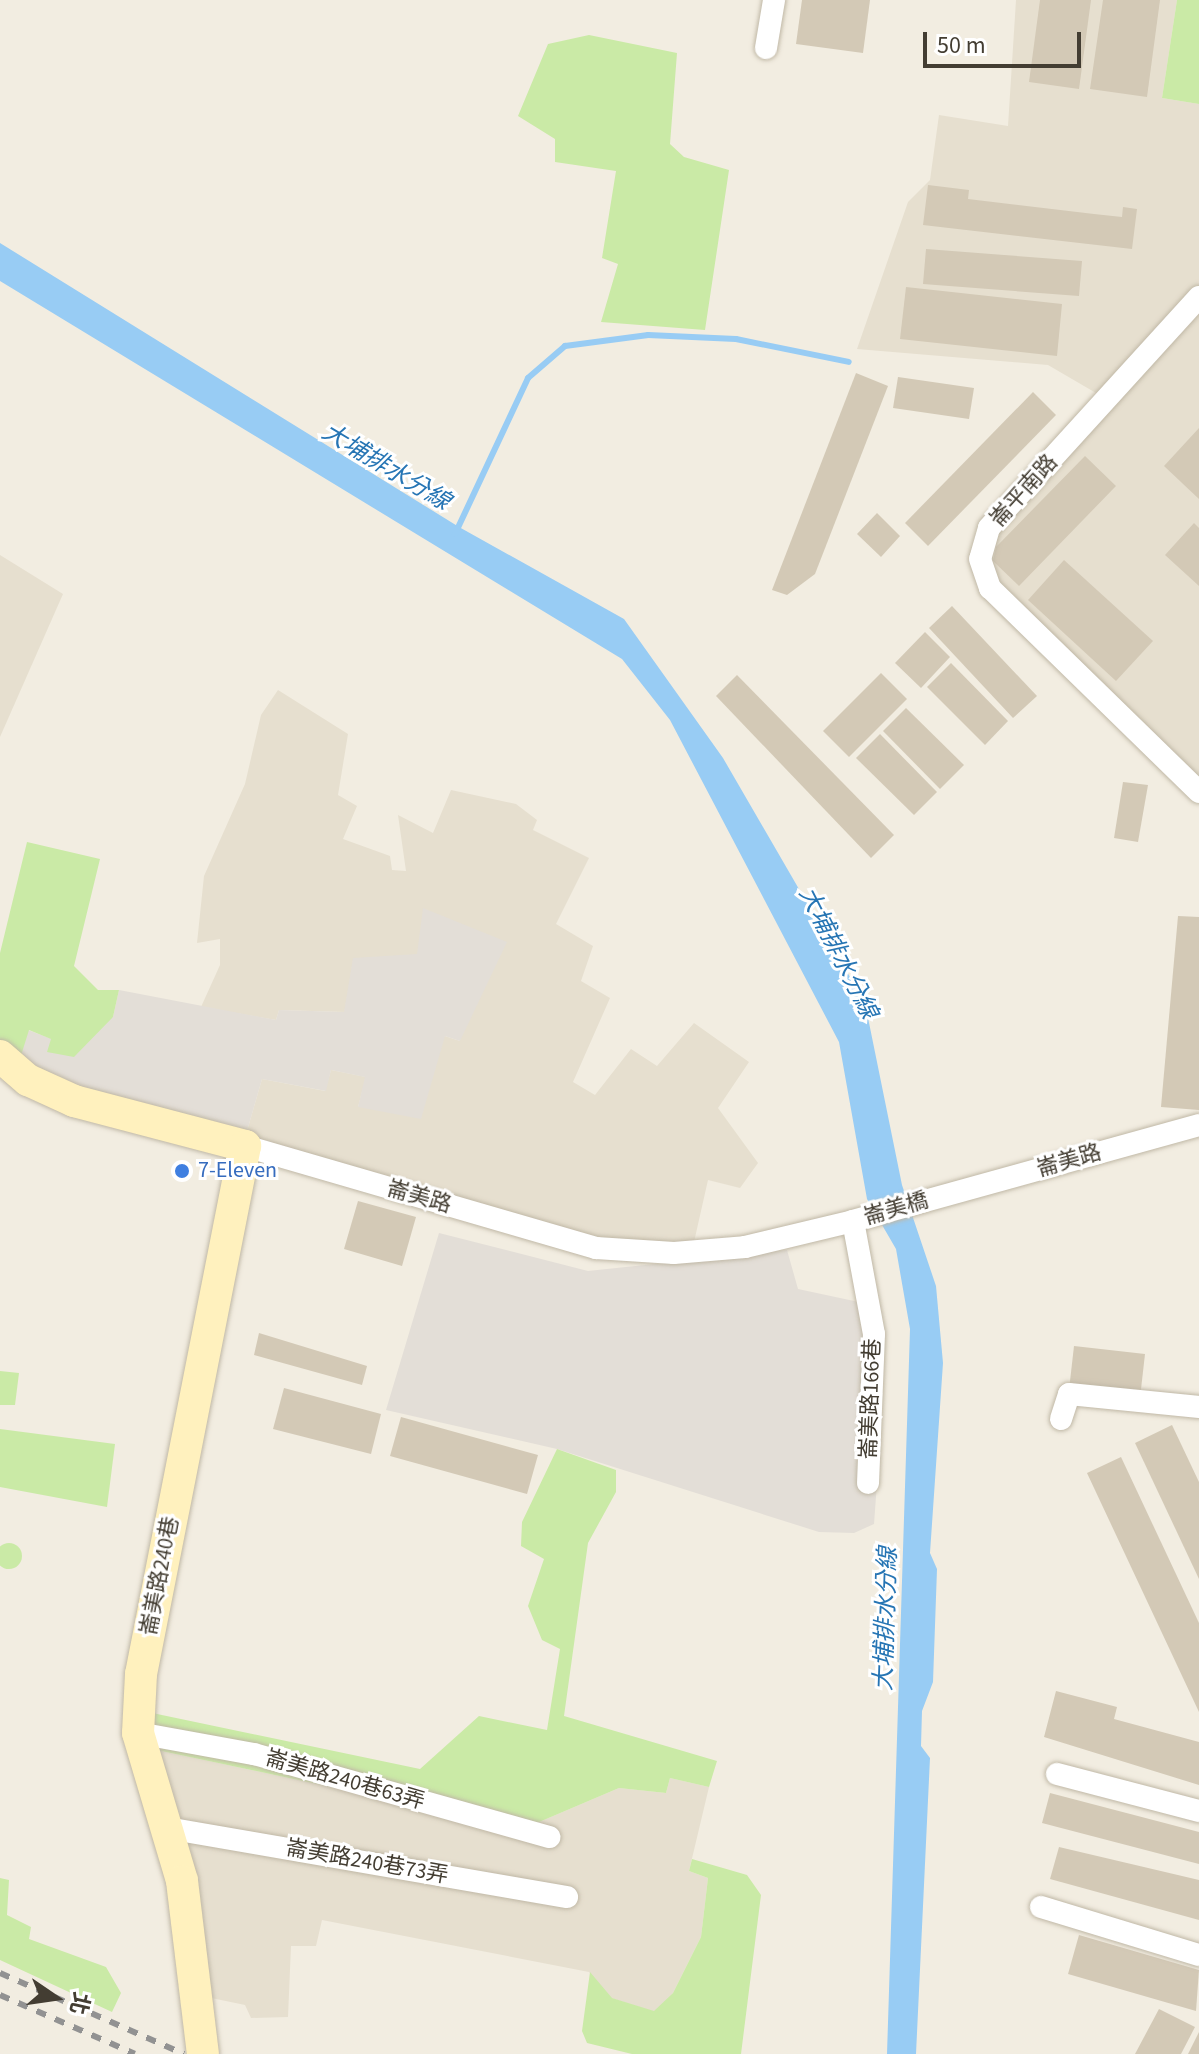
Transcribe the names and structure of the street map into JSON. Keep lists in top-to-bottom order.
{
  "streets": {
    "street": [
      "崙平南路",
      "崙美路",
      "崙美橋",
      "崙美路166巷",
      "崙美路240巷",
      "崙美路240巷63弄",
      "崙美路240巷73弄"
    ]
  },
  "crossings": [
    ["崙美路", "崙美橋"],
    ["崙美路", "崙美路166巷"],
    ["崙美路", "崙美路240巷"],
    ["崙美橋", "崙美路166巷"],
    ["崙美路240巷", "崙美路240巷63弄"],
    ["崙美路240巷", "崙美路240巷73弄"]
  ],
  "water": ["大埔排水分線"],
  "places": ["7-Eleven"],
  "scale_bar": "50 m",
  "north": "right"
}
